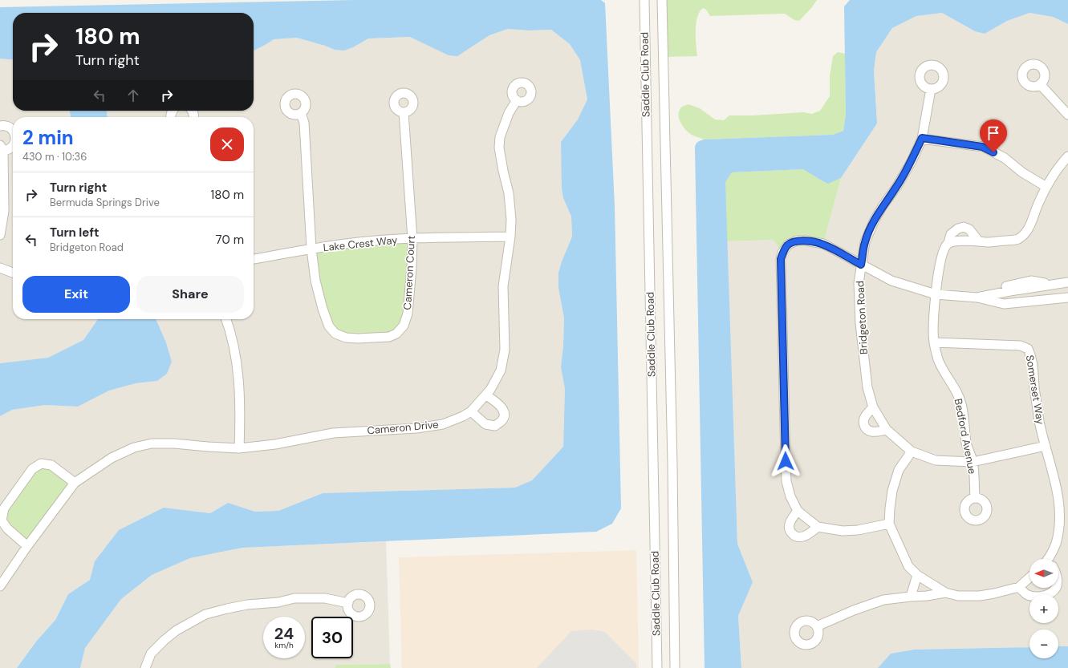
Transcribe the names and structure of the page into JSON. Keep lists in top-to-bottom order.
{
  "streets": {
    "street": [
      "Saddle Club Road",
      "Lake Crest Way",
      "Cameron Court",
      "Bridgeton Road",
      "Somerset Way",
      "Cameron Drive",
      "Bedford Avenue"
    ]
  },
  "crossings": [
    ["Lake Crest Way", "Cameron Court"],
    ["Lake Crest Way", "Cameron Drive"],
    ["Bridgeton Road", "Somerset Way"],
    ["Bridgeton Road", "Bedford Avenue"],
    ["Somerset Way", "Bedford Avenue"]
  ],
  "north": "left",
  "page": {
    "turn": ["180 m", "Turn right"],
    "heading": ["2 min", "430 m · 10:36"],
    "list": [
      {
        "name": "Turn right",
        "note": "Bermuda Springs Drive",
        "value": "180 m"
      },
      {
        "name": "Turn left",
        "note": "Bridgeton Road",
        "value": "70 m"
      }
    ],
    "buttons": ["Exit", "Share"],
    "map_buttons": ["+", "−"],
    "speed": "24 km/h",
    "limit": "30"
  }
}
